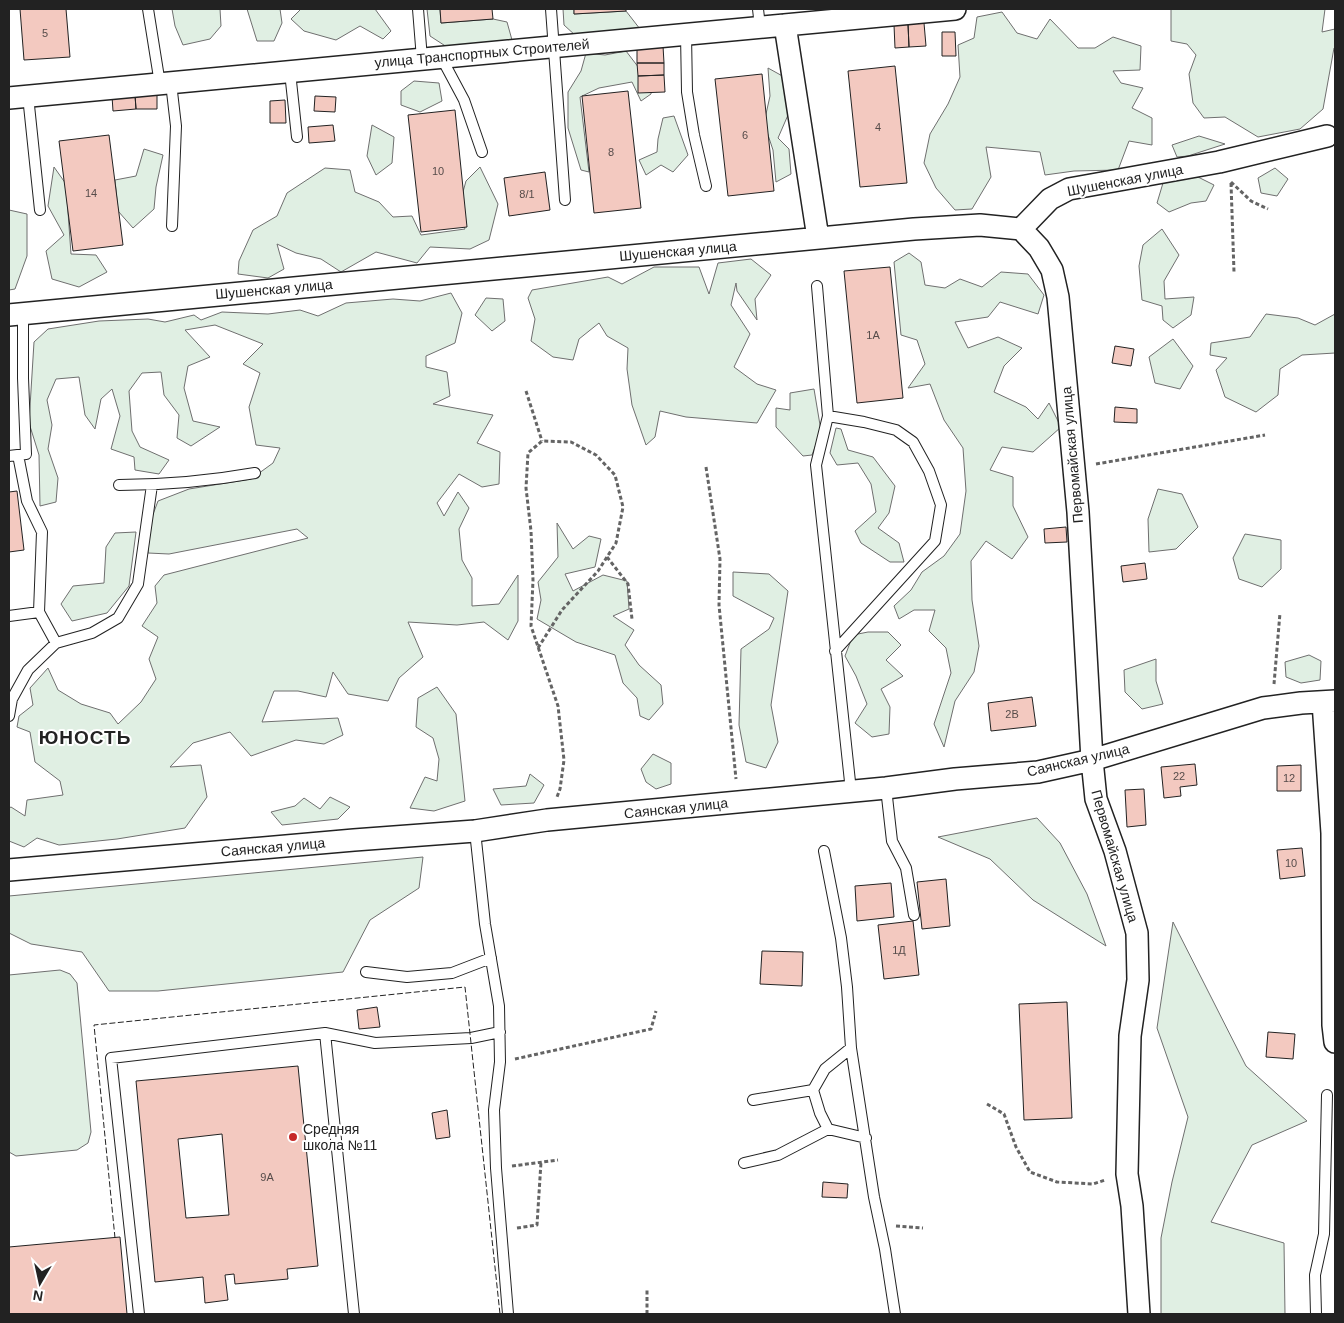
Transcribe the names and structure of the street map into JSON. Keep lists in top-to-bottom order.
{
  "streets": {
    "street": [
      "улица Транспортных Строителей",
      "Шушенская улица",
      "Первомайская улица",
      "Саянская улица"
    ]
  },
  "crossings": [
    ["Шушенская улица", "Первомайская улица"],
    ["Первомайская улица", "Саянская улица"]
  ],
  "districts": ["ЮНОСТЬ"],
  "places": ["Средняя школа №11"],
  "house_numbers": [
    "5",
    "4",
    "6",
    "8",
    "10",
    "14",
    "8/1",
    "1А",
    "2В",
    "22",
    "12",
    "10",
    "1Д",
    "9А"
  ],
  "north": "bottom"
}
